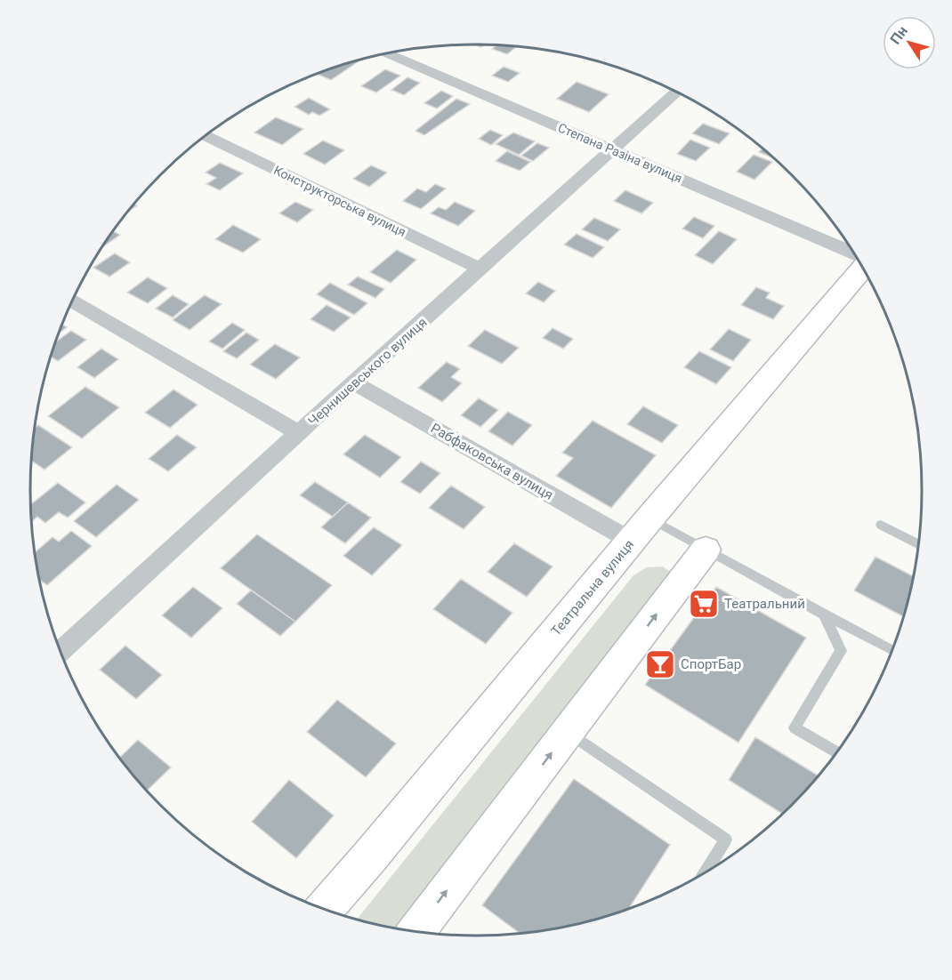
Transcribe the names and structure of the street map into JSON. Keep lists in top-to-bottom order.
{
  "streets": {
    "street": [
      "Степана Разіна вулиця",
      "Конструкторська вулиця",
      "Чернишевського вулиця",
      "Рабфаковська вулиця",
      "Театральна вулиця"
    ]
  },
  "crossings": [
    ["Степана Разіна вулиця", "Чернишевського вулиця"],
    ["Конструкторська вулиця", "Чернишевського вулиця"],
    ["Чернишевського вулиця", "Рабфаковська вулиця"],
    ["Рабфаковська вулиця", "Театральна вулиця"]
  ],
  "places": {
    "supermarket": ["Театральний"],
    "bar": ["СпортБар"]
  },
  "north": "top left"
}
